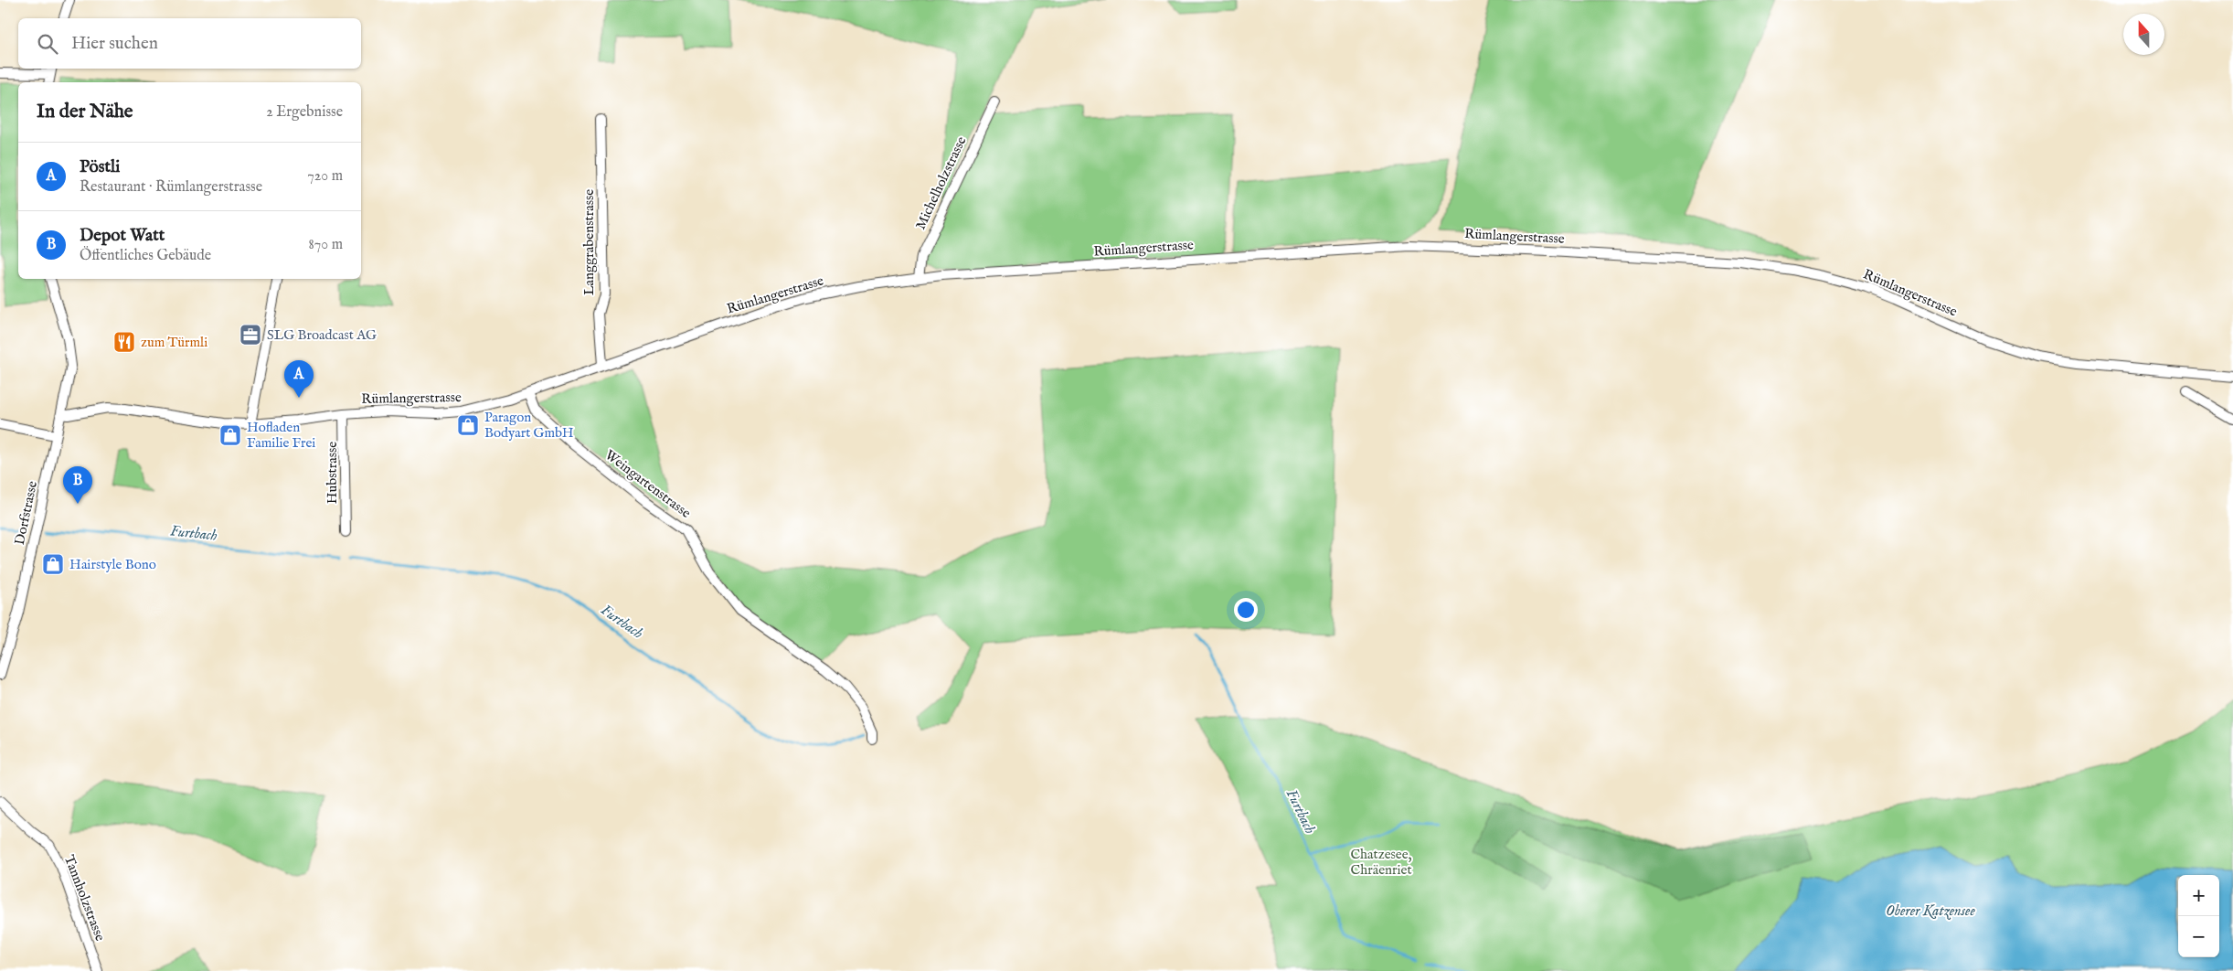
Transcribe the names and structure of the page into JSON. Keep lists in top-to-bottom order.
{
  "streets": {
    "street": [
      "Michelholzstrasse",
      "Rümlangerstrasse",
      "Langgrabenstrasse",
      "Hubstrasse",
      "Weingartenstrasse",
      "Dorfstrasse",
      "Tannholzstrasse"
    ]
  },
  "crossings": [
    ["Michelholzstrasse", "Rümlangerstrasse"],
    ["Rümlangerstrasse", "Langgrabenstrasse"],
    ["Rümlangerstrasse", "Hubstrasse"],
    ["Rümlangerstrasse", "Weingartenstrasse"],
    ["Rümlangerstrasse", "Dorfstrasse"]
  ],
  "water": ["Furtbach", "Oberer Katzensee"],
  "parks": ["Chatzesee, Chräenriet"],
  "places": {
    "office": ["SLG Broadcast AG"],
    "restaurant": ["zum Türmli"],
    "shop": ["Paragon Bodyart GmbH", "Hofladen Familie Frei", "Hairstyle Bono"]
  },
  "north": "top",
  "page": {
    "search": "Hier suchen",
    "heading": ["In der Nähe", "2 Ergebnisse"],
    "list": [
      {
        "mark": "A",
        "name": "Pöstli",
        "note": "Restaurant · Rümlangerstrasse",
        "value": "720 m"
      },
      {
        "mark": "B",
        "name": "Depot Watt",
        "note": "Öffentliches Gebäude",
        "value": "870 m"
      }
    ],
    "pins": ["A", "B"],
    "map_buttons": ["+", "−"]
  }
}
